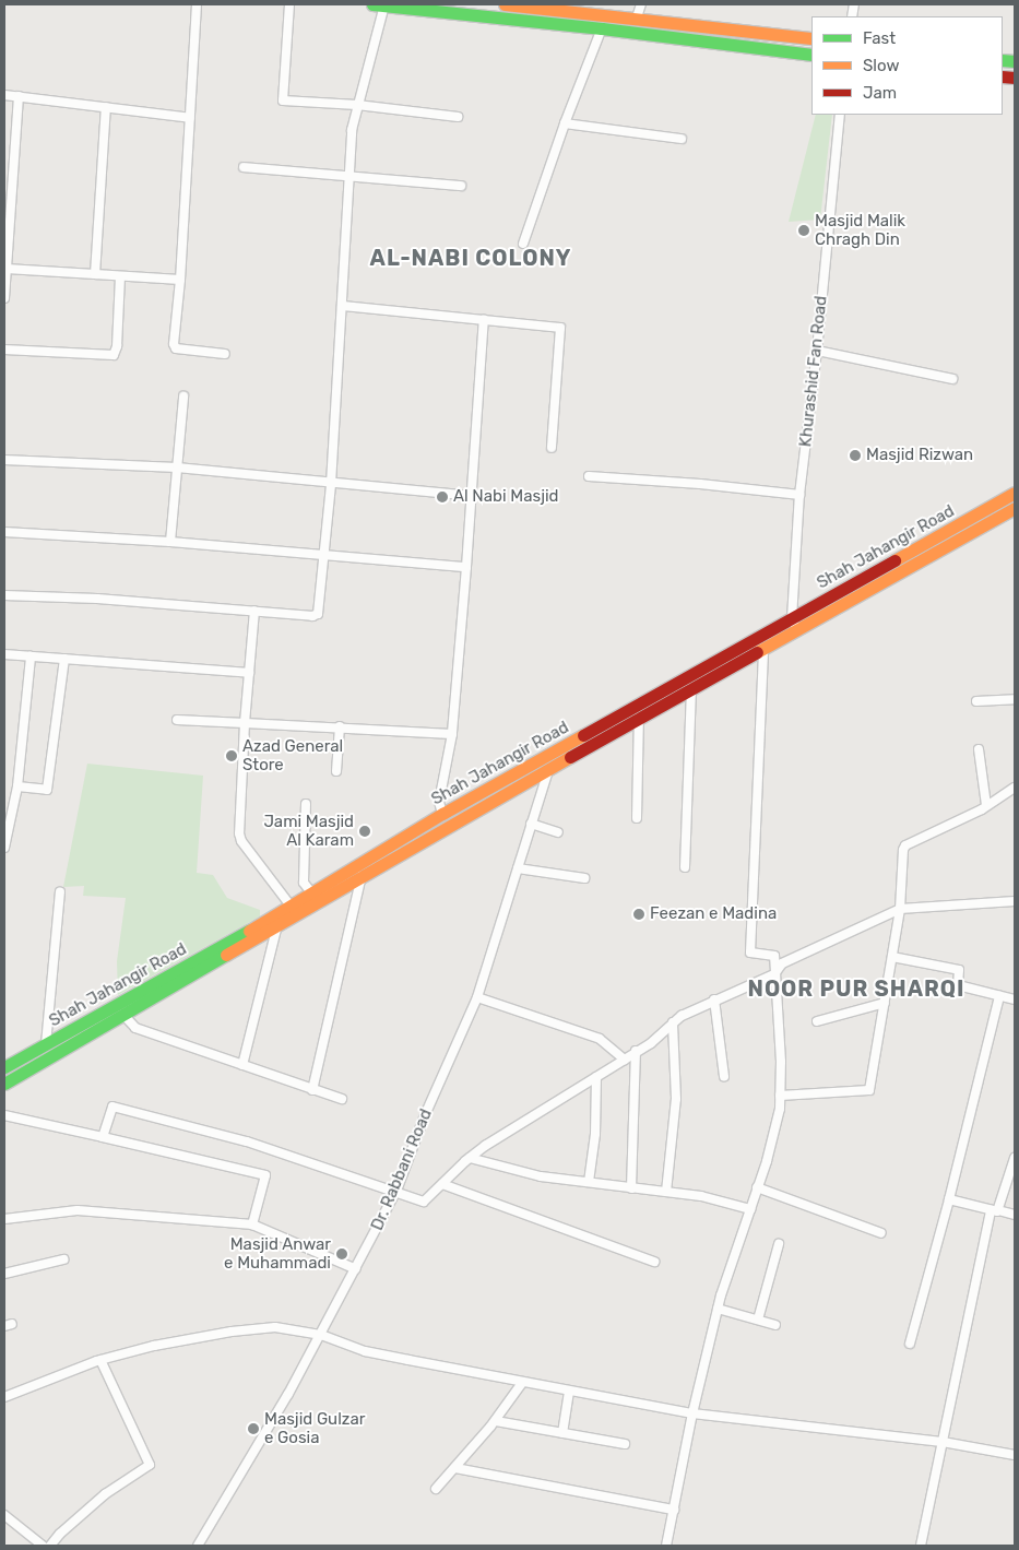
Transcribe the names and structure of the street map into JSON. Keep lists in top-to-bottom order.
{
  "streets": {
    "street": ["Khurashid Fan Road", "Shah Jahangir Road", "Dr. Rabbani Road"]
  },
  "crossings": [
    ["Khurashid Fan Road", "Shah Jahangir Road"],
    ["Shah Jahangir Road", "Dr. Rabbani Road"]
  ],
  "districts": ["AL-NABI COLONY", "NOOR PUR SHARQI"],
  "places": [
    "Masjid Malik Chragh Din",
    "Masjid Rizwan",
    "Al Nabi Masjid",
    "Azad General Store",
    "Jami Masjid Al Karam",
    "Feezan e Madina",
    "Masjid Anwar e Muhammadi",
    "Masjid Gulzar e Gosia"
  ],
  "legend": ["Fast", "Slow", "Jam"]
}
